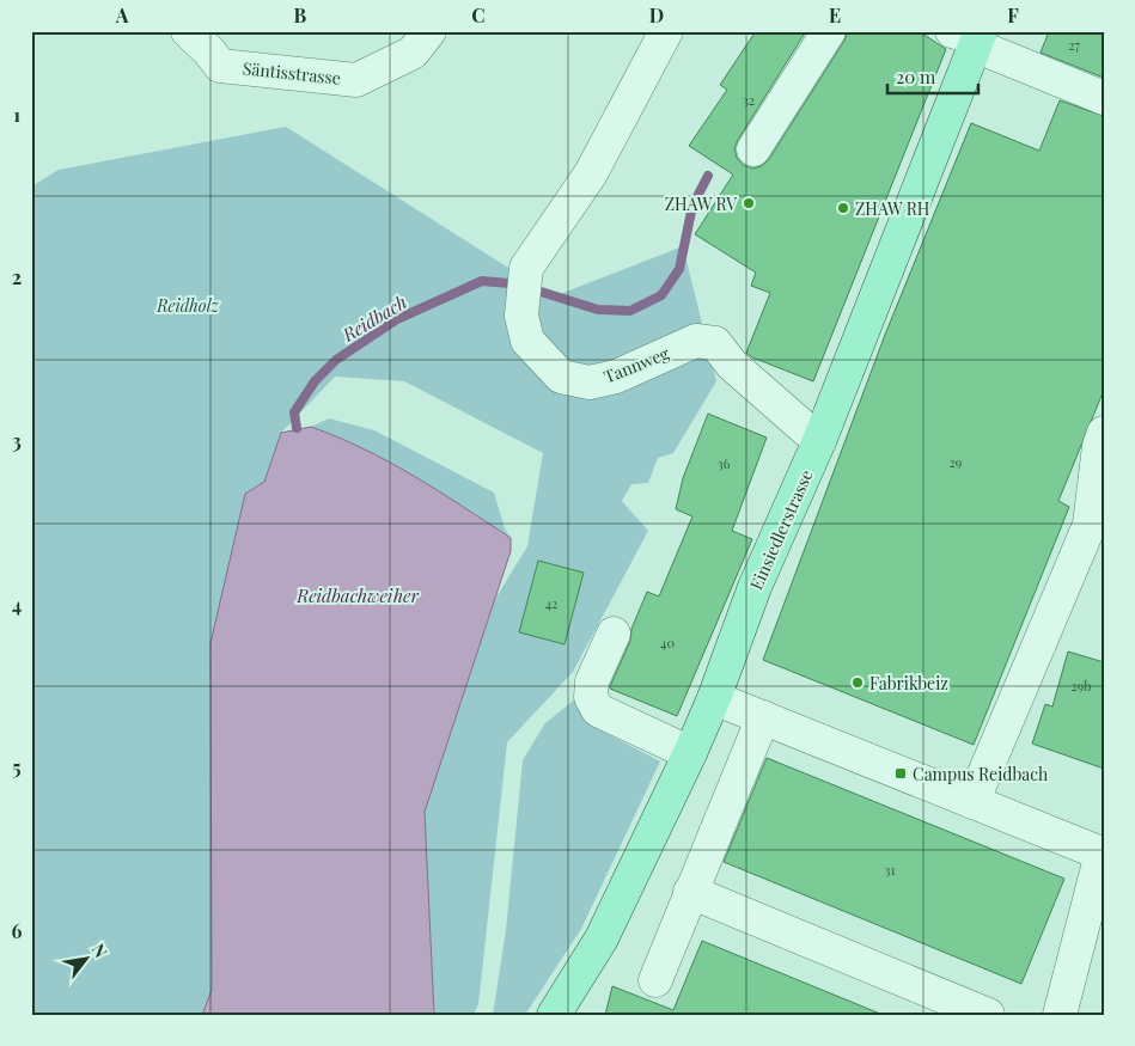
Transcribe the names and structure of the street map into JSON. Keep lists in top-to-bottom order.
{
  "streets": {
    "main road": ["Einsiedlerstrasse"],
    "street": ["Säntisstrasse", "Tannweg"]
  },
  "crossings": [
    ["Tannweg", "Einsiedlerstrasse"]
  ],
  "water": ["Reidbach", "Reidbachweiher"],
  "parks": ["Reidholz"],
  "places": {
    "other": ["ZHAW RV", "ZHAW RH", "Fabrikbeiz"],
    "transit": ["Campus Reidbach"]
  },
  "house_numbers": [
    "27",
    "32",
    "29",
    "36",
    "42",
    "40",
    "29b",
    "31"
  ],
  "scale_bar": "20 m",
  "north": "top right",
  "grid": {
    "columns": [
      "A",
      "B",
      "C",
      "D",
      "E",
      "F"
    ],
    "rows": [
      "1",
      "2",
      "3",
      "4",
      "5",
      "6"
    ]
  }
}
